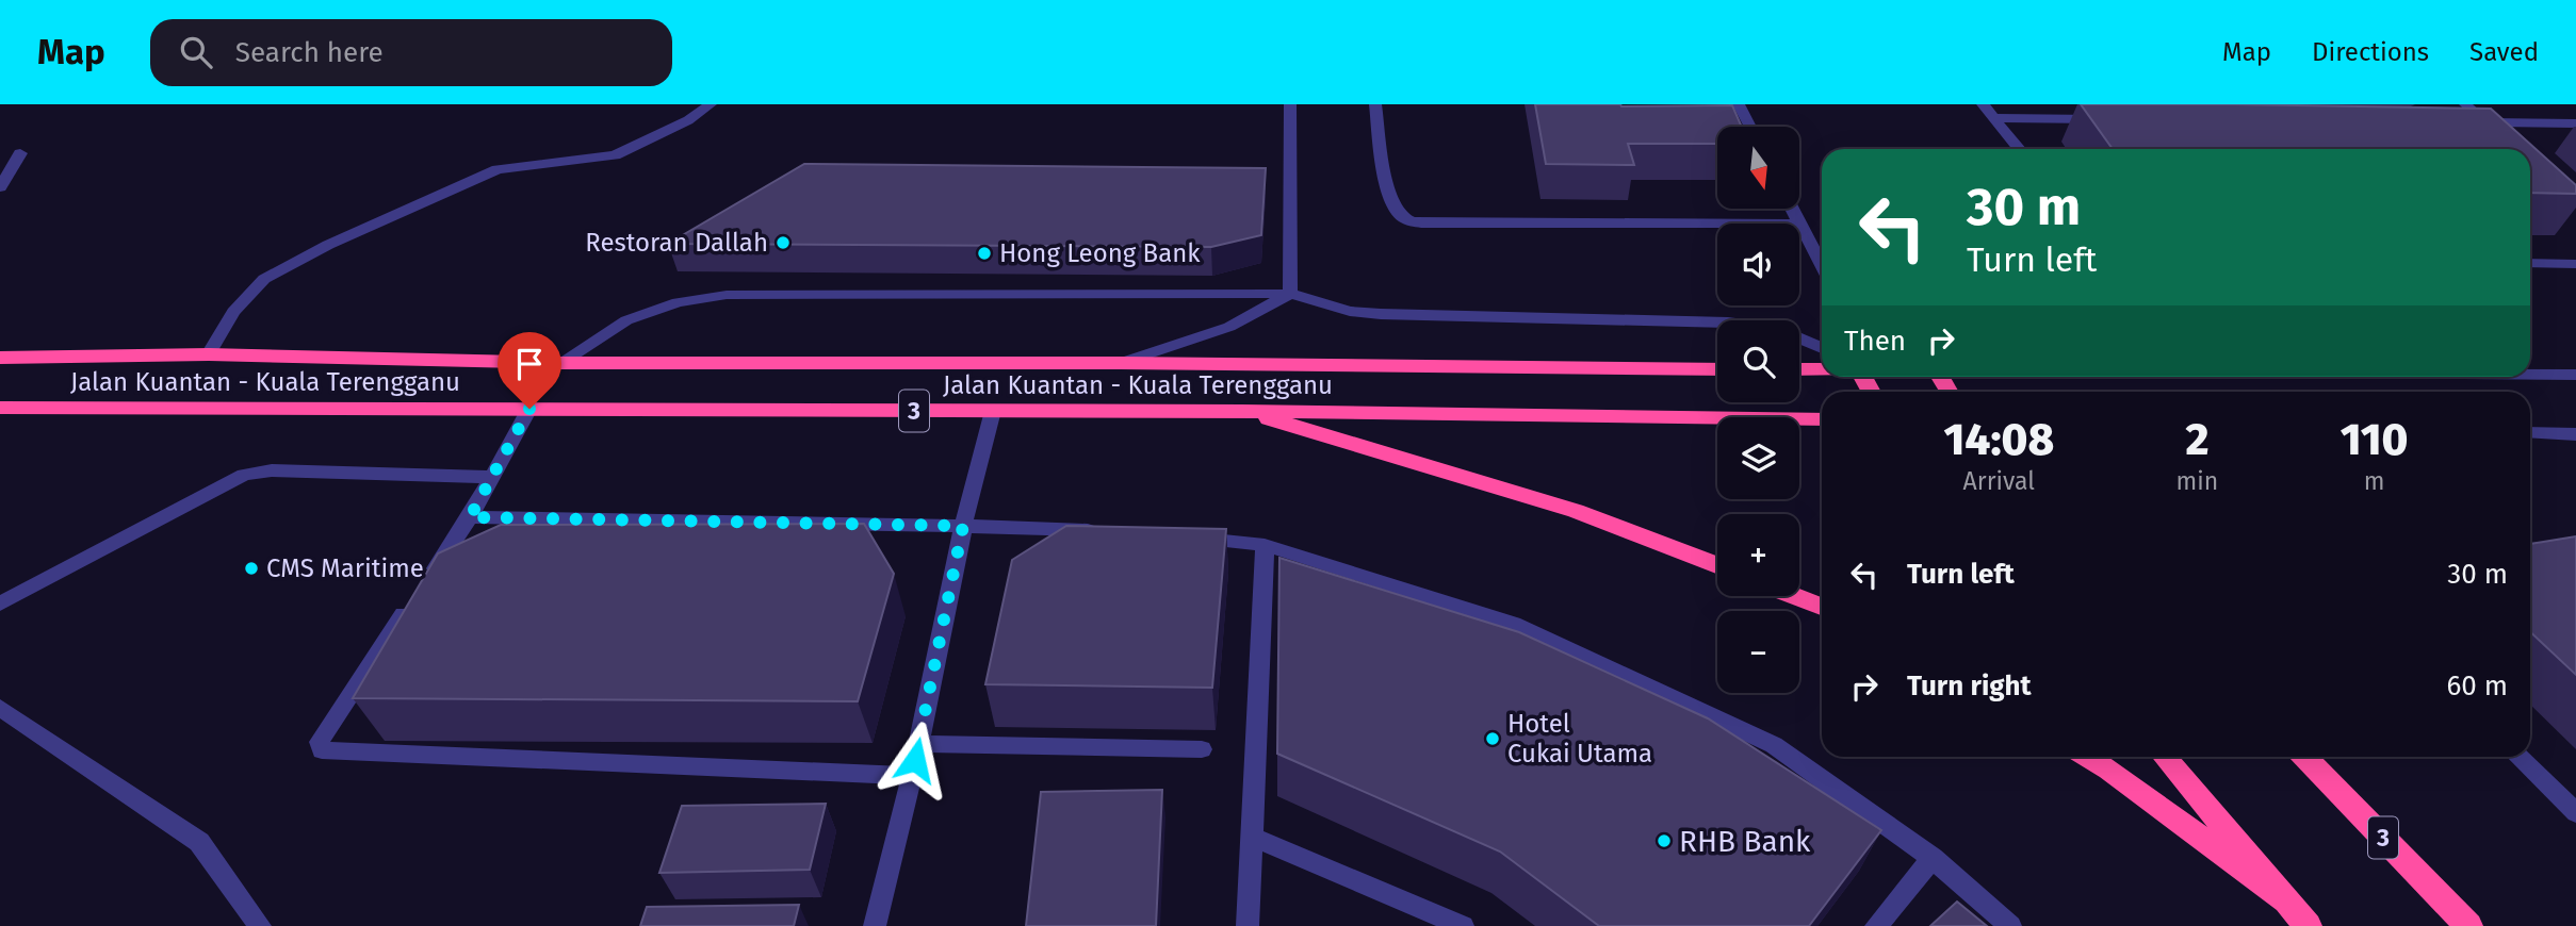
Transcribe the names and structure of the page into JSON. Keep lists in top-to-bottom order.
{
  "streets": {
    "highway": ["Jalan Kuantan - Kuala Terengganu", "3"]
  },
  "places": [
    "Restoran Dallah",
    "Hong Leong Bank",
    "CMS Maritime",
    "Hotel Cukai Utama",
    "RHB Bank"
  ],
  "north": "bottom",
  "page": {
    "header": "Map",
    "search": "Search here",
    "nav": ["Map", "Directions", "Saved"],
    "map_buttons": ["+", "−"],
    "turn": ["30 m", "Turn left"],
    "then": "Then",
    "eta": [
      "14:08",
      "Arrival",
      "2",
      "min",
      "110",
      "m"
    ],
    "list": [
      {
        "name": "Turn left",
        "value": "30 m"
      },
      {
        "name": "Turn right",
        "value": "60 m"
      }
    ]
  }
}
